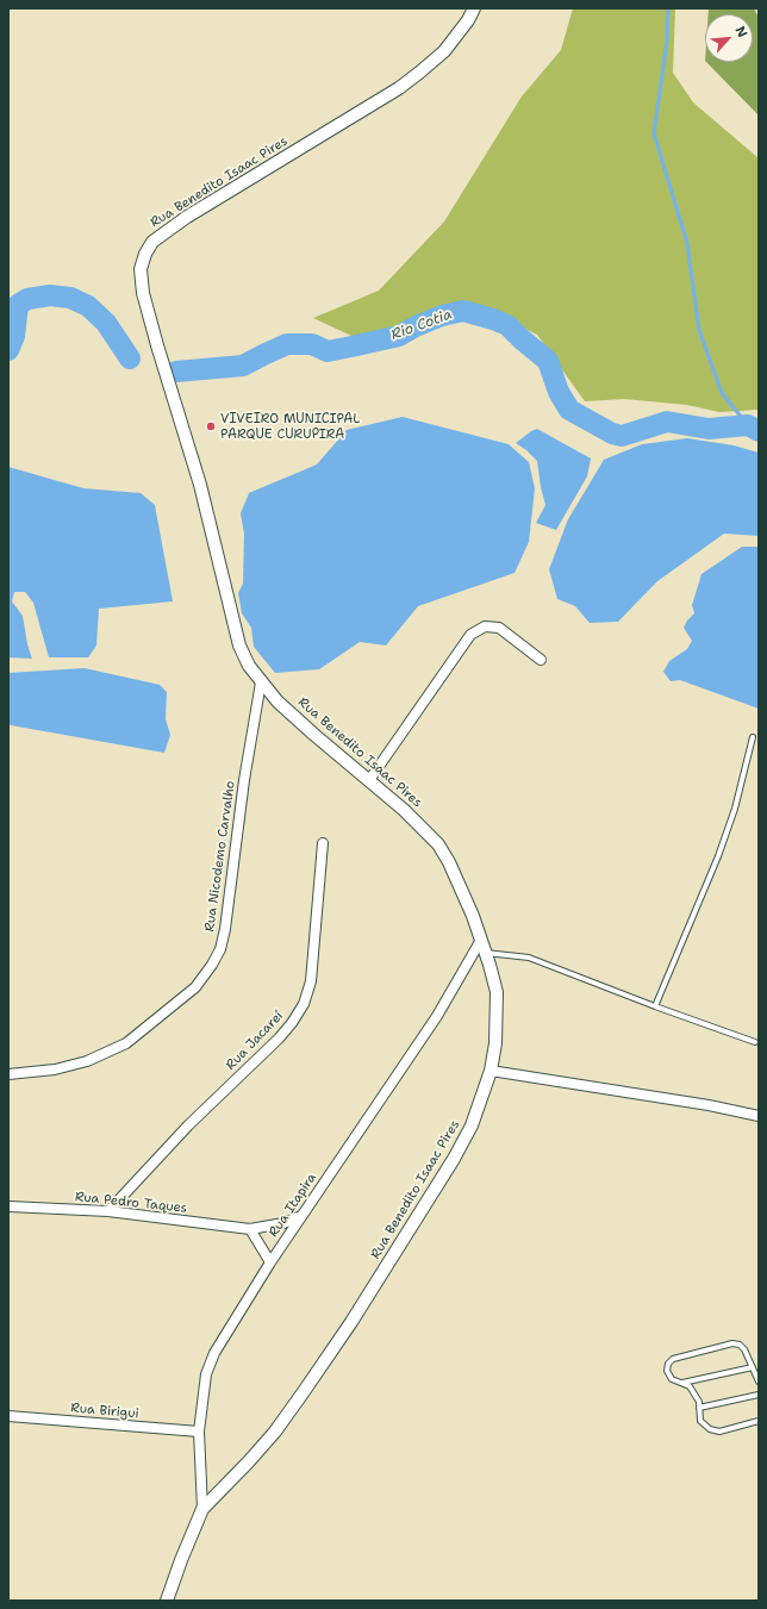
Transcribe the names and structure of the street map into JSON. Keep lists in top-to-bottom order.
{
  "streets": {
    "street": [
      "Rua Benedito Isaac Pires",
      "Rua Nicodemo Carvalho",
      "Rua Jacareí",
      "Rua Pedro Taques",
      "Rua Itapira",
      "Rua Birigui"
    ]
  },
  "crossings": [
    ["Rua Benedito Isaac Pires", "Rua Nicodemo Carvalho"],
    ["Rua Benedito Isaac Pires", "Rua Itapira"],
    ["Rua Jacareí", "Rua Pedro Taques"],
    ["Rua Pedro Taques", "Rua Itapira"],
    ["Rua Itapira", "Rua Birigui"]
  ],
  "water": ["Rio Cotia"],
  "places": ["VIVEIRO MUNICIPAL PARQUE CURUPIRA"],
  "north": "top right"
}
